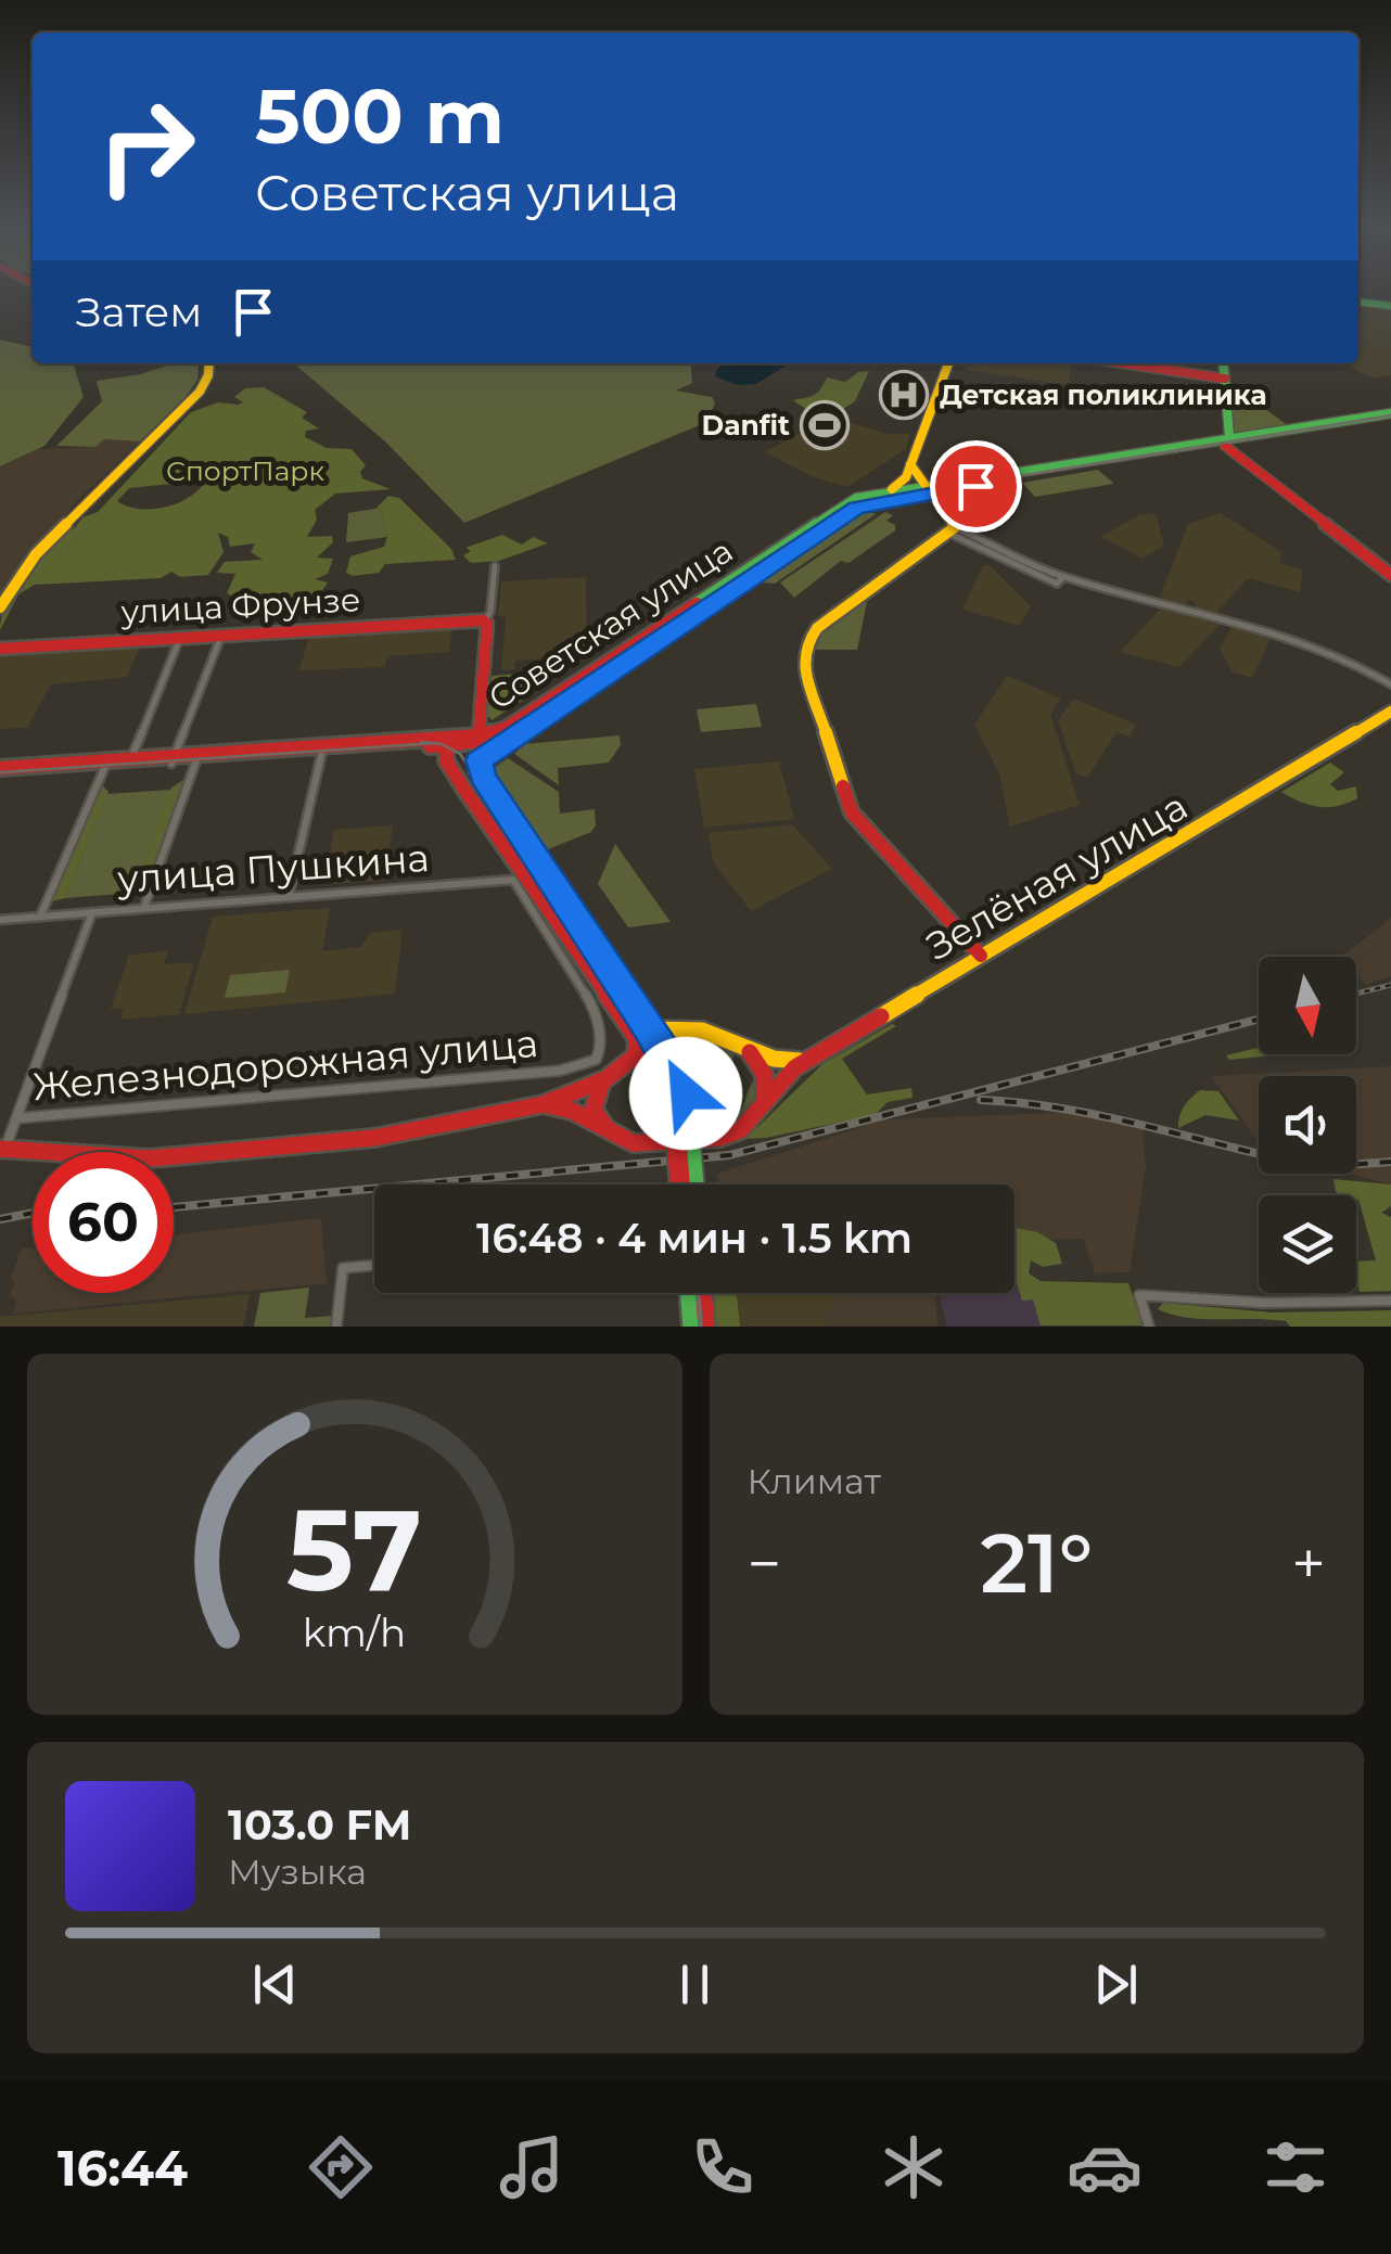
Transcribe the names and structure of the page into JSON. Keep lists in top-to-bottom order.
{
  "streets": {
    "main road": [
      "улица Фрунзе",
      "Советская улица",
      "улица Пушкина",
      "Зелёная улица",
      "Железнодорожная улица"
    ]
  },
  "crossings": [
    ["улица Пушкина", "Железнодорожная улица"],
    ["Зелёная улица", "Железнодорожная улица"]
  ],
  "parks": ["СпортПарк"],
  "places": {
    "hospital": ["Детская поликлиника"],
    "sports": ["Danfit"]
  },
  "north": "bottom",
  "page": {
    "turn": ["500 m", "Советская улица"],
    "then": "Затем",
    "limit": "60",
    "trip": "16:48 · 4 мин · 1.5 km",
    "tile": "Климат",
    "heat": ["−", "21°", "+"],
    "song": ["103.0 FM", "Музыка"],
    "tabs": "16:44",
    "gauge": ["57", "km/h"]
  }
}
